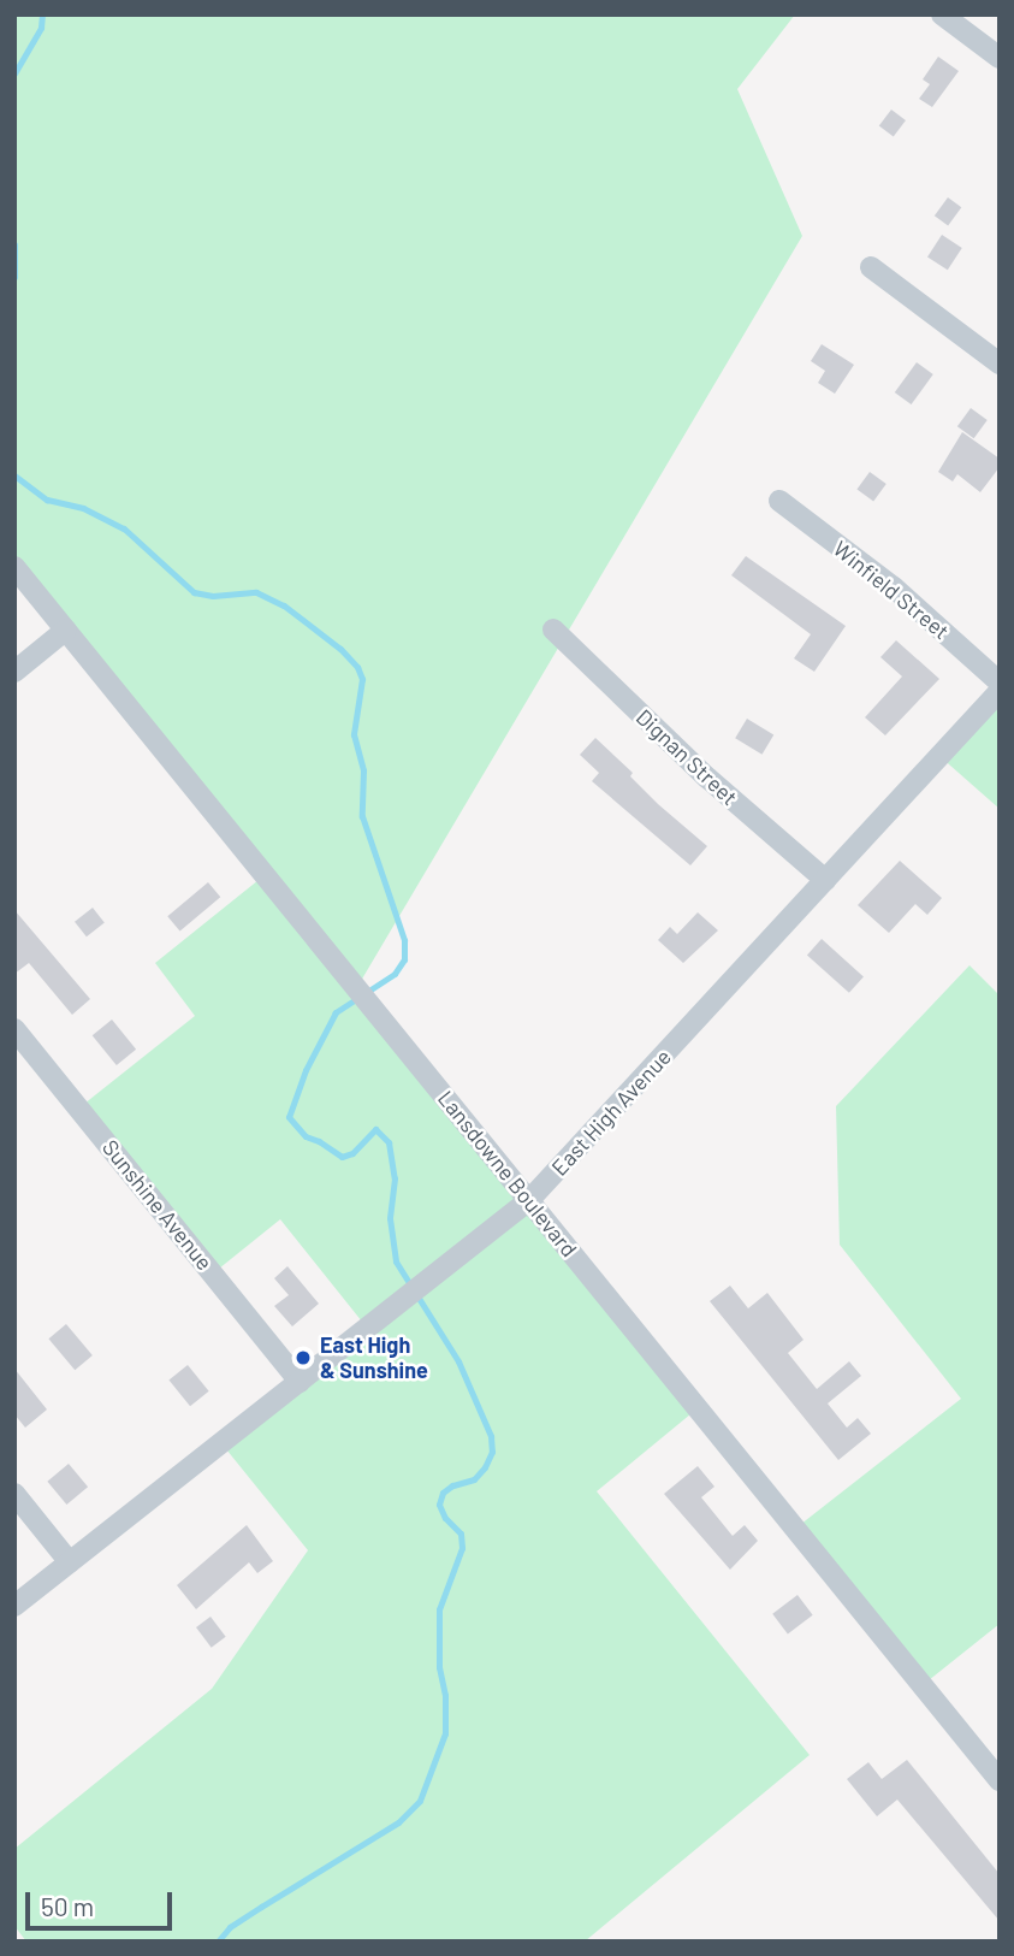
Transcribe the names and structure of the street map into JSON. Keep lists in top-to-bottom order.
{
  "streets": {
    "street": [
      "Winfield Street",
      "Dignan Street",
      "East High Avenue",
      "Lansdowne Boulevard",
      "Sunshine Avenue"
    ]
  },
  "crossings": [
    ["Dignan Street", "East High Avenue"],
    ["East High Avenue", "Lansdowne Boulevard"],
    ["East High Avenue", "Sunshine Avenue"]
  ],
  "places": ["East High & Sunshine"],
  "scale_bar": "50 m"
}
